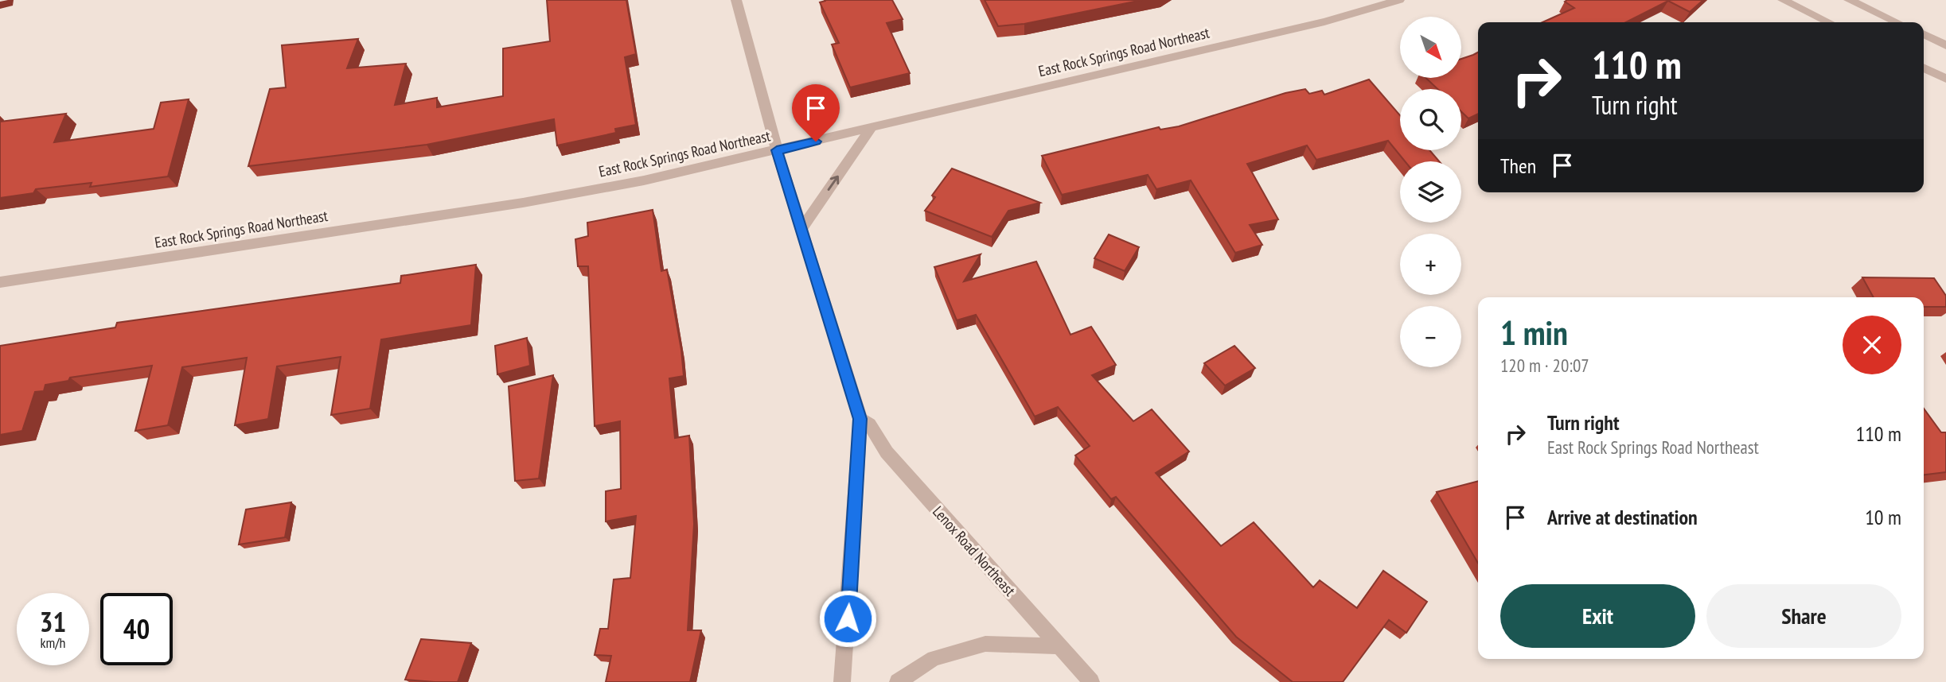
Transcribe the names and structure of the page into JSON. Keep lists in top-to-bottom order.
{
  "streets": {
    "street": ["East Rock Springs Road Northeast", "Lenox Road Northeast"]
  },
  "north": "bottom right",
  "page": {
    "map_buttons": ["+", "−"],
    "turn": ["110 m", "Turn right"],
    "then": "Then",
    "heading": ["1 min", "120 m · 20:07"],
    "list": [
      {
        "name": "Turn right",
        "note": "East Rock Springs Road Northeast",
        "value": "110 m"
      },
      {
        "name": "Arrive at destination",
        "value": "10 m"
      }
    ],
    "buttons": ["Exit", "Share"],
    "speed": "31 km/h",
    "limit": "40"
  }
}
